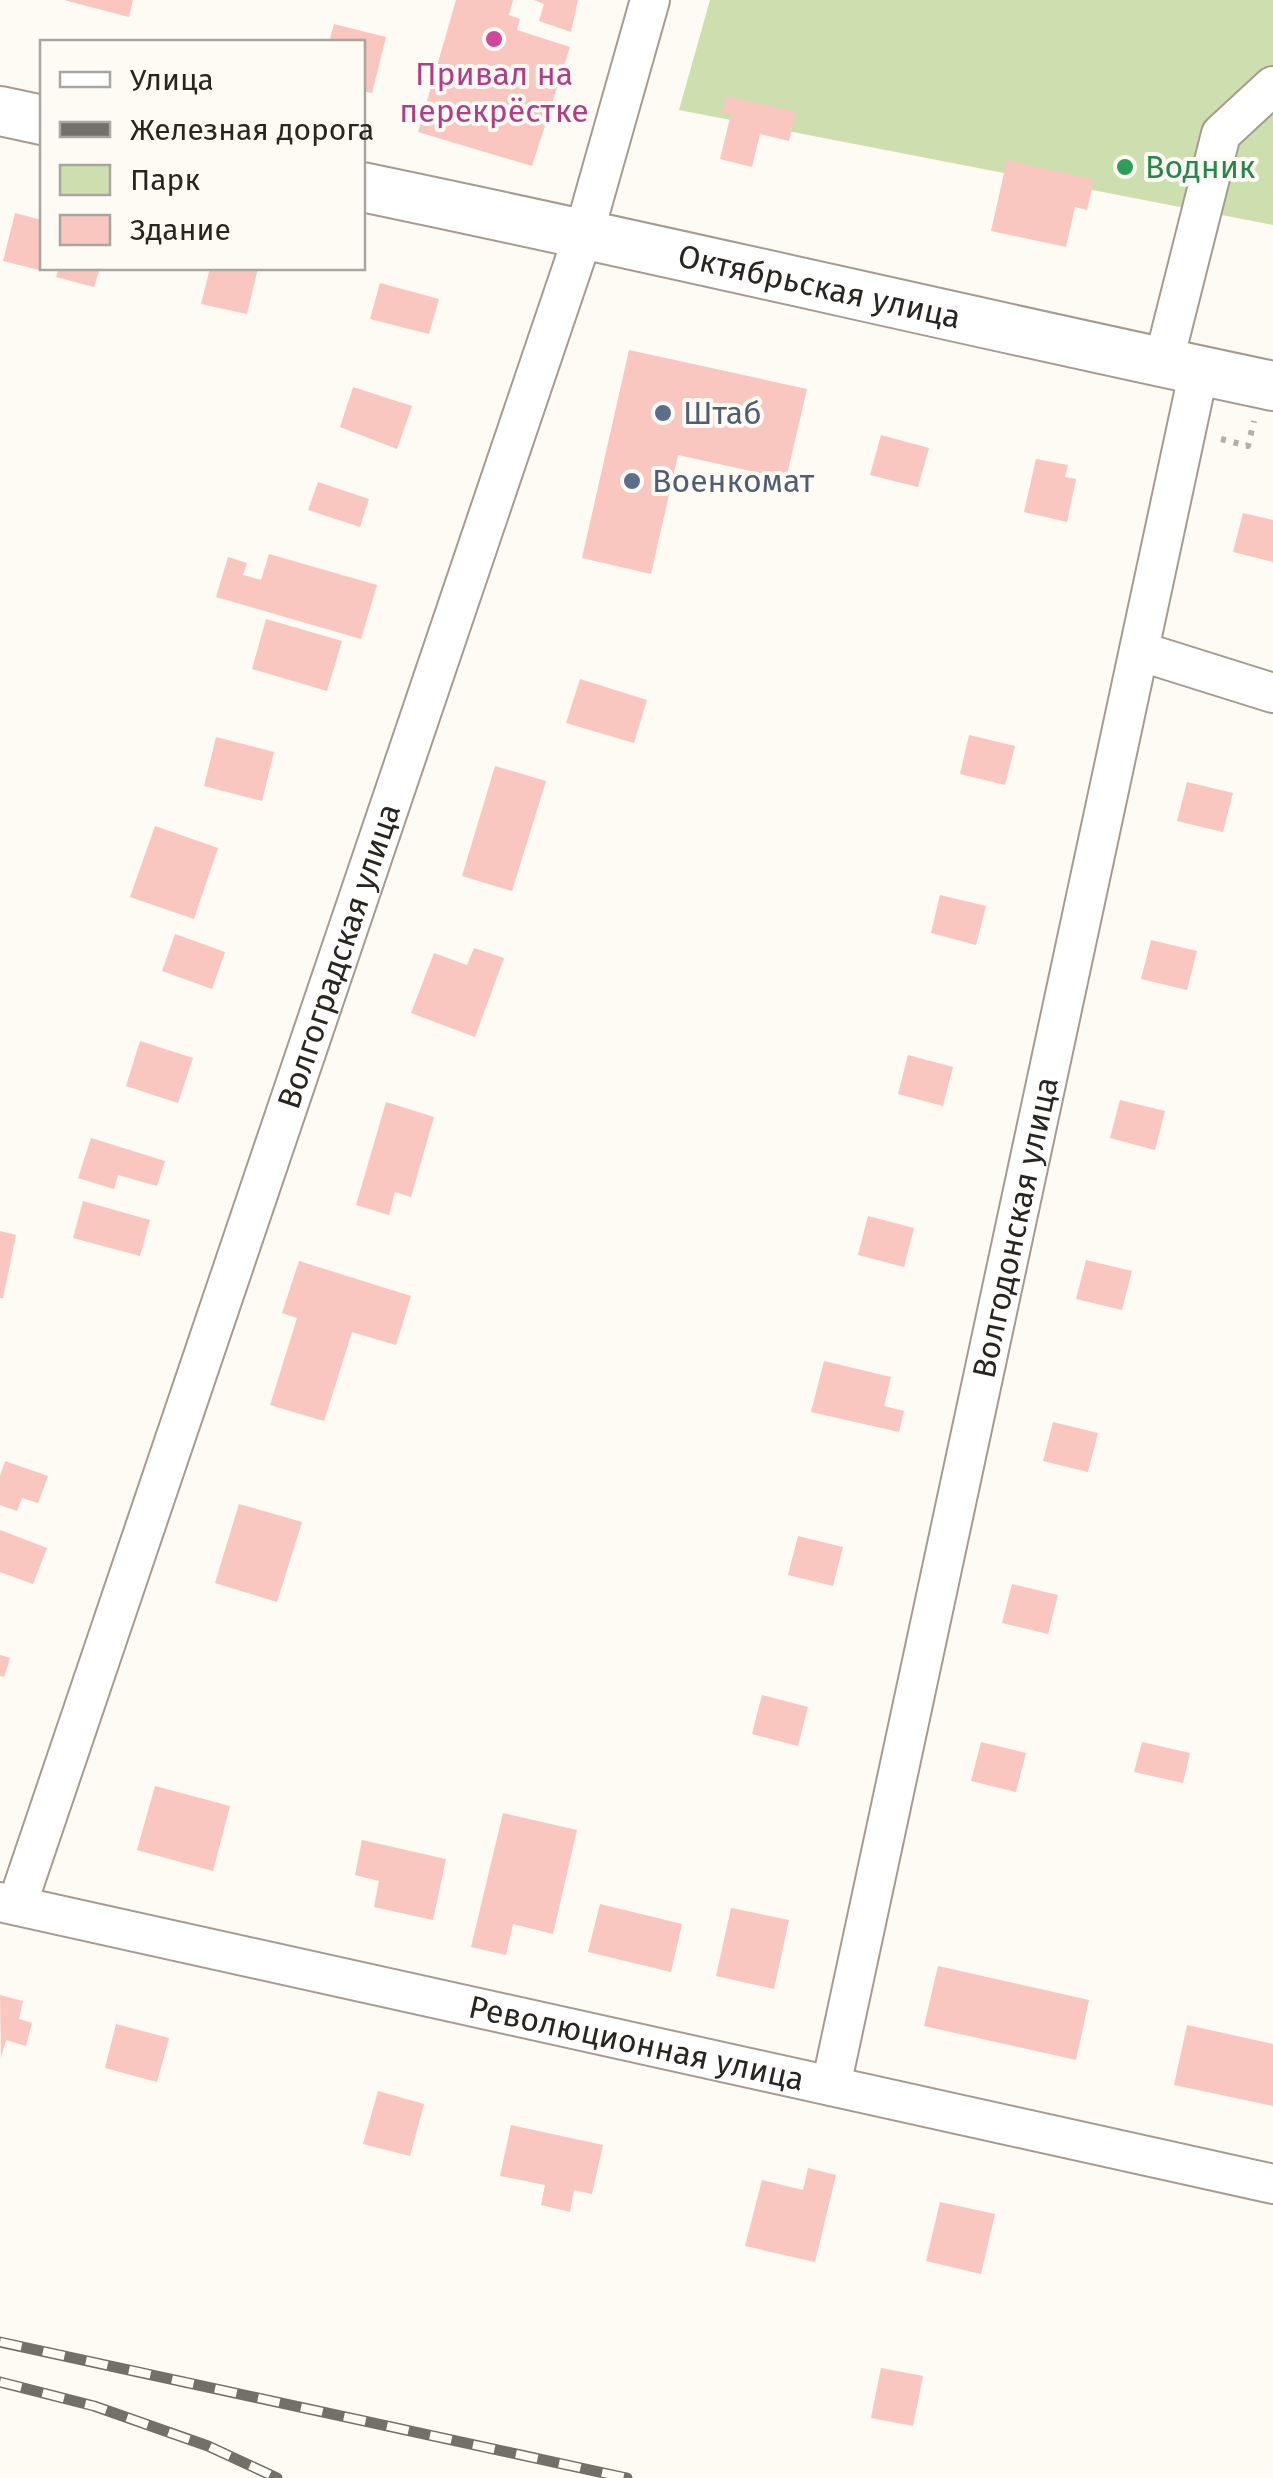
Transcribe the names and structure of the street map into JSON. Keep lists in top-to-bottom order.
{
  "streets": {
    "main road": ["Октябрьская улица"],
    "street": ["Волгоградская улица", "Волгодонская улица", "Революционная улица"]
  },
  "crossings": [
    ["Октябрьская улица", "Волгоградская улица"],
    ["Октябрьская улица", "Волгодонская улица"],
    ["Волгоградская улица", "Революционная улица"],
    ["Волгодонская улица", "Революционная улица"]
  ],
  "places": [
    "Привал на перекрёстке",
    "Водник",
    "Штаб",
    "Военкомат"
  ],
  "legend": [
    "Улица",
    "Железная дорога",
    "Парк",
    "Здание"
  ]
}
